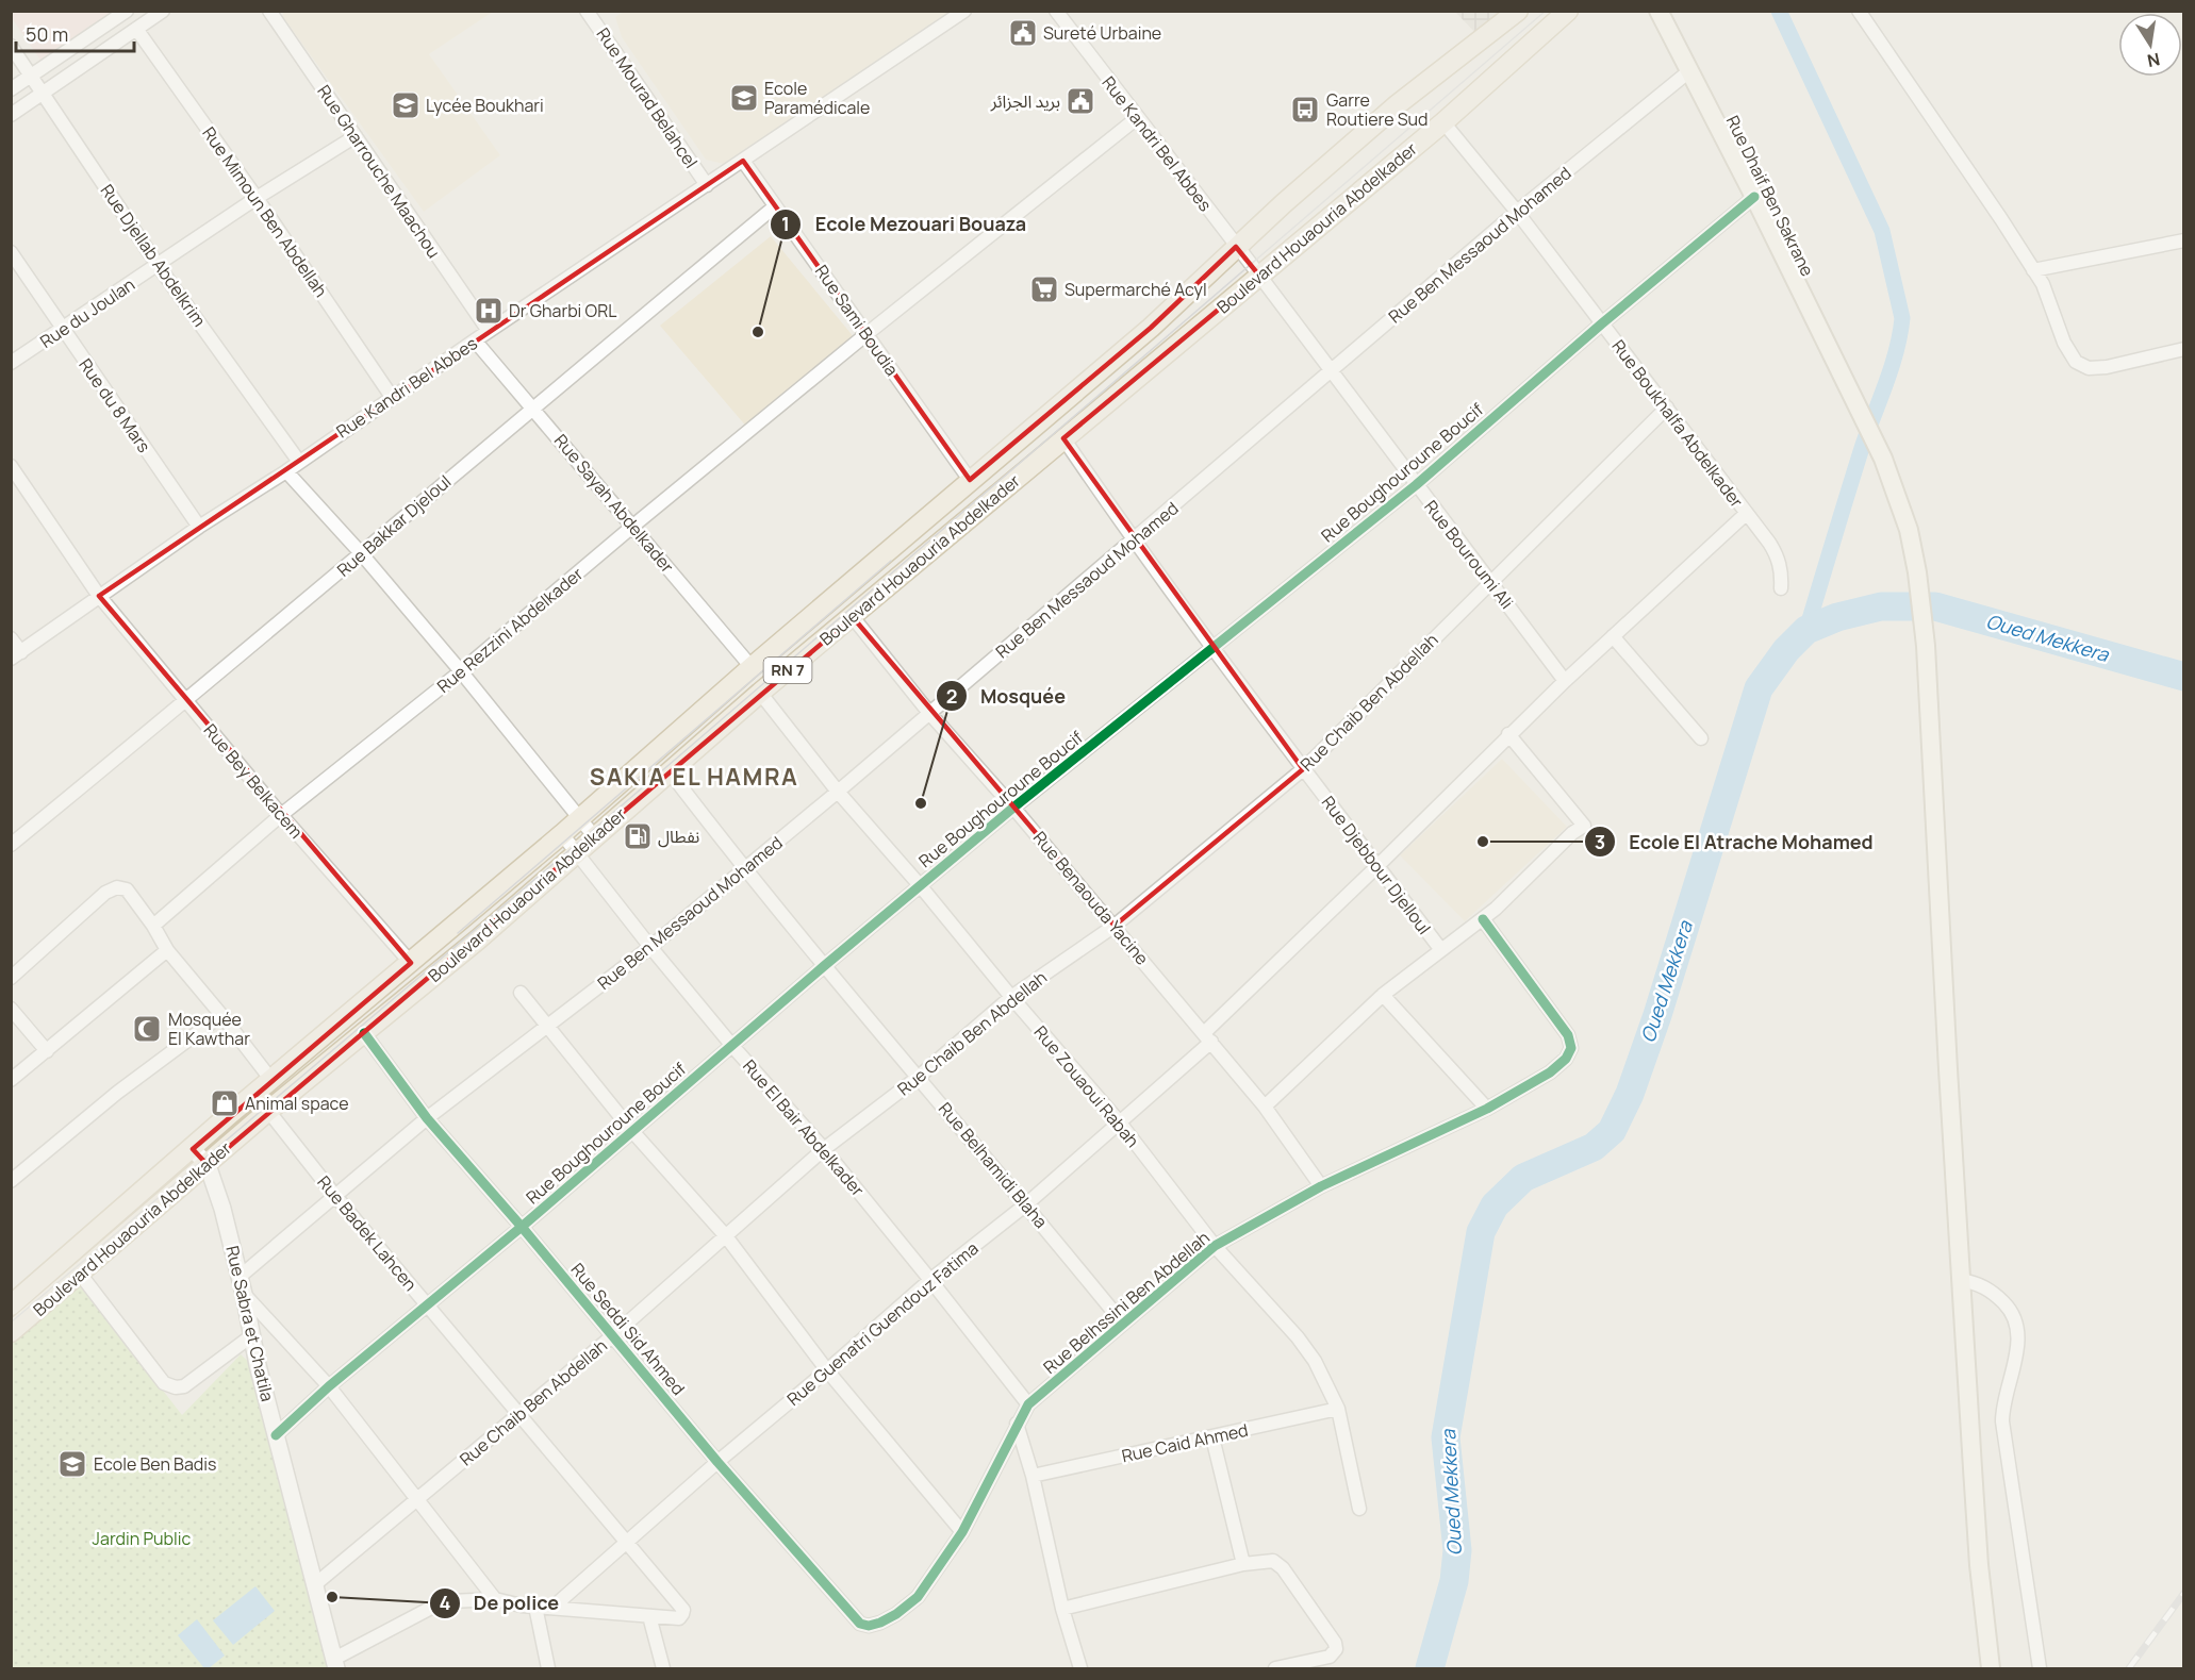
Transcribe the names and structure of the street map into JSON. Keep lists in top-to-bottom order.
{
  "streets": {
    "main road": ["Rue Dhaif Ben Sakrane", "Boulevard Houaouria Abdelkader", "RN 7"],
    "street": [
      "Rue Mourad Belahcel",
      "Rue Kandri Bel Abbes",
      "Rue Gharrouche Maachou",
      "Rue Mimoun Ben Abdellah",
      "Rue Ben Messaoud Mohamed",
      "Rue Djellab Abdelkrim",
      "Rue du Joulan",
      "Rue Sami Boudia",
      "Rue du 8 Mars",
      "Rue Boukhalfa Abdelkader",
      "Rue Boughouroune Boucif",
      "Rue Sayah Abdelkader",
      "Rue Bakkar Djeloul",
      "Rue Bouroumi Ali",
      "Rue Rezzini Abdelkader",
      "Rue Chaib Ben Abdellah",
      "Rue Bey Belkacem",
      "Rue Djebbour Djelloul",
      "Rue Benaouda Yacine",
      "Rue Zouaoui Rabah",
      "Rue El Bair Abdelkader",
      "Rue Belhamidi Blaha",
      "Rue Badek Lahcen",
      "Rue Belhssini Ben Abdellah",
      "Rue Sabra et Chatila",
      "Rue Guenatri Guendouz Fatima",
      "Rue Seddi Sid Ahmed",
      "Rue Caid Ahmed"
    ]
  },
  "crossings": [
    ["Rue Mourad Belahcel", "Rue Kandri Bel Abbes"],
    ["Rue Kandri Bel Abbes", "Rue Gharrouche Maachou"],
    ["Rue Kandri Bel Abbes", "Rue Mimoun Ben Abdellah"],
    ["Rue Kandri Bel Abbes", "Boulevard Houaouria Abdelkader"],
    ["Rue Kandri Bel Abbes", "Rue Djellab Abdelkrim"],
    ["Rue Kandri Bel Abbes", "Rue Sami Boudia"],
    ["Rue Kandri Bel Abbes", "Rue du 8 Mars"],
    ["Rue Kandri Bel Abbes", "Rue Sayah Abdelkader"],
    ["Rue Kandri Bel Abbes", "Rue Bouroumi Ali"],
    ["Rue Kandri Bel Abbes", "Rue Rezzini Abdelkader"],
    ["Rue Kandri Bel Abbes", "Rue Bey Belkacem"],
    ["Rue Gharrouche Maachou", "Rue du Joulan"],
    ["Rue Dhaif Ben Sakrane", "Rue Ben Messaoud Mohamed"],
    ["Rue Dhaif Ben Sakrane", "Rue Boughouroune Boucif"],
    ["Rue Mimoun Ben Abdellah", "Rue du Joulan"],
    ["Boulevard Houaouria Abdelkader", "Rue Sami Boudia"],
    ["Boulevard Houaouria Abdelkader", "Rue Boukhalfa Abdelkader"],
    ["Boulevard Houaouria Abdelkader", "Rue Sayah Abdelkader"],
    ["Boulevard Houaouria Abdelkader", "Rue Bouroumi Ali"],
    ["Boulevard Houaouria Abdelkader", "Rue Bey Belkacem"],
    ["Boulevard Houaouria Abdelkader", "Rue Djebbour Djelloul"],
    ["Boulevard Houaouria Abdelkader", "Rue Benaouda Yacine"],
    ["Boulevard Houaouria Abdelkader", "Rue Zouaoui Rabah"],
    ["Boulevard Houaouria Abdelkader", "Rue El Bair Abdelkader"],
    ["Boulevard Houaouria Abdelkader", "Rue Belhamidi Blaha"],
    ["Boulevard Houaouria Abdelkader", "Rue Badek Lahcen"],
    ["Boulevard Houaouria Abdelkader", "Rue Sabra et Chatila"],
    ["Boulevard Houaouria Abdelkader", "Rue Seddi Sid Ahmed"],
    ["Rue Ben Messaoud Mohamed", "Rue Boukhalfa Abdelkader"],
    ["Rue Ben Messaoud Mohamed", "Rue Bouroumi Ali"],
    ["Rue Ben Messaoud Mohamed", "Rue Djebbour Djelloul"],
    ["Rue Ben Messaoud Mohamed", "Rue Benaouda Yacine"],
    ["Rue Ben Messaoud Mohamed", "Rue Zouaoui Rabah"],
    ["Rue Ben Messaoud Mohamed", "Rue El Bair Abdelkader"],
    ["Rue Ben Messaoud Mohamed", "Rue Belhamidi Blaha"],
    ["Rue Ben Messaoud Mohamed", "Rue Badek Lahcen"],
    ["Rue Ben Messaoud Mohamed", "Rue Sabra et Chatila"],
    ["Rue Ben Messaoud Mohamed", "Rue Seddi Sid Ahmed"],
    ["Rue Djellab Abdelkrim", "Rue du Joulan"],
    ["Rue du Joulan", "Rue du 8 Mars"],
    ["Rue Sami Boudia", "Rue Bakkar Djeloul"],
    ["Rue Sami Boudia", "Rue Rezzini Abdelkader"],
    ["Rue Boukhalfa Abdelkader", "Rue Boughouroune Boucif"],
    ["Rue Boukhalfa Abdelkader", "Rue Chaib Ben Abdellah"],
    ["Rue Boughouroune Boucif", "Rue Bouroumi Ali"],
    ["Rue Boughouroune Boucif", "Rue Djebbour Djelloul"],
    ["Rue Boughouroune Boucif", "Rue Benaouda Yacine"],
    ["Rue Boughouroune Boucif", "Rue Zouaoui Rabah"],
    ["Rue Boughouroune Boucif", "Rue El Bair Abdelkader"],
    ["Rue Boughouroune Boucif", "Rue Belhamidi Blaha"],
    ["Rue Boughouroune Boucif", "Rue Badek Lahcen"],
    ["Rue Boughouroune Boucif", "Rue Sabra et Chatila"],
    ["Rue Boughouroune Boucif", "Rue Seddi Sid Ahmed"],
    ["Rue Sayah Abdelkader", "Rue Bakkar Djeloul"],
    ["Rue Sayah Abdelkader", "Rue Rezzini Abdelkader"],
    ["Rue Bakkar Djeloul", "Rue Bey Belkacem"],
    ["Rue Bouroumi Ali", "Rue Chaib Ben Abdellah"],
    ["Rue Rezzini Abdelkader", "Rue Bey Belkacem"],
    ["Rue Chaib Ben Abdellah", "Rue Djebbour Djelloul"],
    ["Rue Chaib Ben Abdellah", "Rue Benaouda Yacine"],
    ["Rue Chaib Ben Abdellah", "Rue Zouaoui Rabah"],
    ["Rue Chaib Ben Abdellah", "Rue El Bair Abdelkader"],
    ["Rue Chaib Ben Abdellah", "Rue Belhamidi Blaha"],
    ["Rue Chaib Ben Abdellah", "Rue Badek Lahcen"],
    ["Rue Chaib Ben Abdellah", "Rue Sabra et Chatila"],
    ["Rue Chaib Ben Abdellah", "Rue Seddi Sid Ahmed"],
    ["Rue Benaouda Yacine", "Rue Belhssini Ben Abdellah"],
    ["Rue Benaouda Yacine", "Rue Guenatri Guendouz Fatima"],
    ["Rue Zouaoui Rabah", "Rue Belhssini Ben Abdellah"],
    ["Rue Zouaoui Rabah", "Rue Guenatri Guendouz Fatima"],
    ["Rue Zouaoui Rabah", "Rue Caid Ahmed"],
    ["Rue El Bair Abdelkader", "Rue Belhssini Ben Abdellah"],
    ["Rue El Bair Abdelkader", "Rue Guenatri Guendouz Fatima"],
    ["Rue Belhamidi Blaha", "Rue Belhssini Ben Abdellah"],
    ["Rue Belhamidi Blaha", "Rue Guenatri Guendouz Fatima"],
    ["Rue Badek Lahcen", "Rue Guenatri Guendouz Fatima"],
    ["Rue Belhssini Ben Abdellah", "Rue Seddi Sid Ahmed"],
    ["Rue Guenatri Guendouz Fatima", "Rue Seddi Sid Ahmed"]
  ],
  "districts": ["SAKIA EL HAMRA"],
  "water": ["Oued Mekkera"],
  "parks": ["Jardin Public"],
  "places": {
    "public building": ["Sureté Urbaine", "بريد الجزائر"],
    "school or university": ["Ecole Paramédicale", "Lycée Boukhari", "Ecole Ben Badis"],
    "bus stop": ["Garre Routiere Sud"],
    "supermarket": ["Supermarché Acyl"],
    "hospital": ["Dr Gharbi ORL"],
    "other": [
      "Ecole Mezouari Bouaza",
      "Mosquée",
      "Ecole El Atrache Mohamed",
      "De police"
    ],
    "fuel station": ["نفطال"],
    "mosque": ["Mosquée El Kawthar"],
    "shop": ["Animal space"]
  },
  "scale_bar": "50 m",
  "north": "bottom"
}
